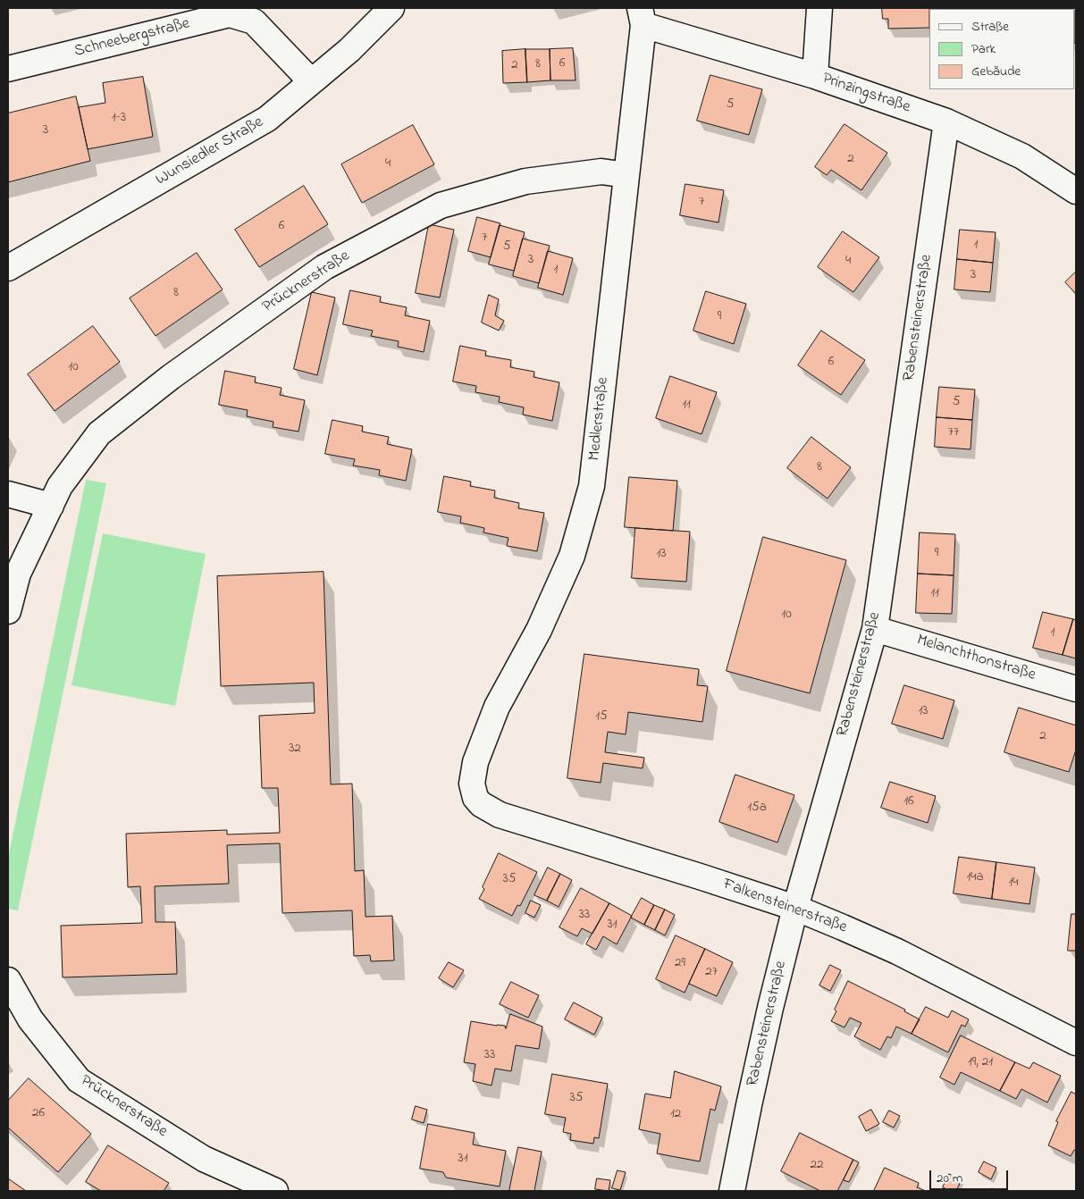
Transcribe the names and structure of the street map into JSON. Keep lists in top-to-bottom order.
{
  "streets": {
    "street": [
      "Schneebergstraße",
      "Prinzingstraße",
      "Wunsiedler Straße",
      "Prücknerstraße",
      "Rabensteinerstraße",
      "Medlerstraße",
      "Melanchthonstraße",
      "Falkensteinerstraße"
    ]
  },
  "crossings": [
    ["Schneebergstraße", "Wunsiedler Straße"],
    ["Prinzingstraße", "Rabensteinerstraße"],
    ["Prinzingstraße", "Medlerstraße"],
    ["Prücknerstraße", "Medlerstraße"],
    ["Rabensteinerstraße", "Melanchthonstraße"],
    ["Rabensteinerstraße", "Falkensteinerstraße"],
    ["Medlerstraße", "Falkensteinerstraße"]
  ],
  "house_numbers": [
    "6",
    "8",
    "2",
    "5",
    "1-3",
    "3",
    "2",
    "4",
    "7",
    "6",
    "7",
    "1",
    "5",
    "3",
    "4",
    "1",
    "3",
    "8",
    "9",
    "6",
    "10",
    "5",
    "11",
    "77",
    "8",
    "9",
    "13",
    "11",
    "10",
    "1",
    "13",
    "15",
    "2",
    "32",
    "16",
    "15a",
    "14a",
    "35",
    "14",
    "33",
    "31",
    "29",
    "27",
    "33",
    "19, 21",
    "35",
    "26",
    "12",
    "31",
    "22"
  ],
  "legend": ["Straße", "Park", "Gebäude"],
  "scale_bar": "20 m"
}
